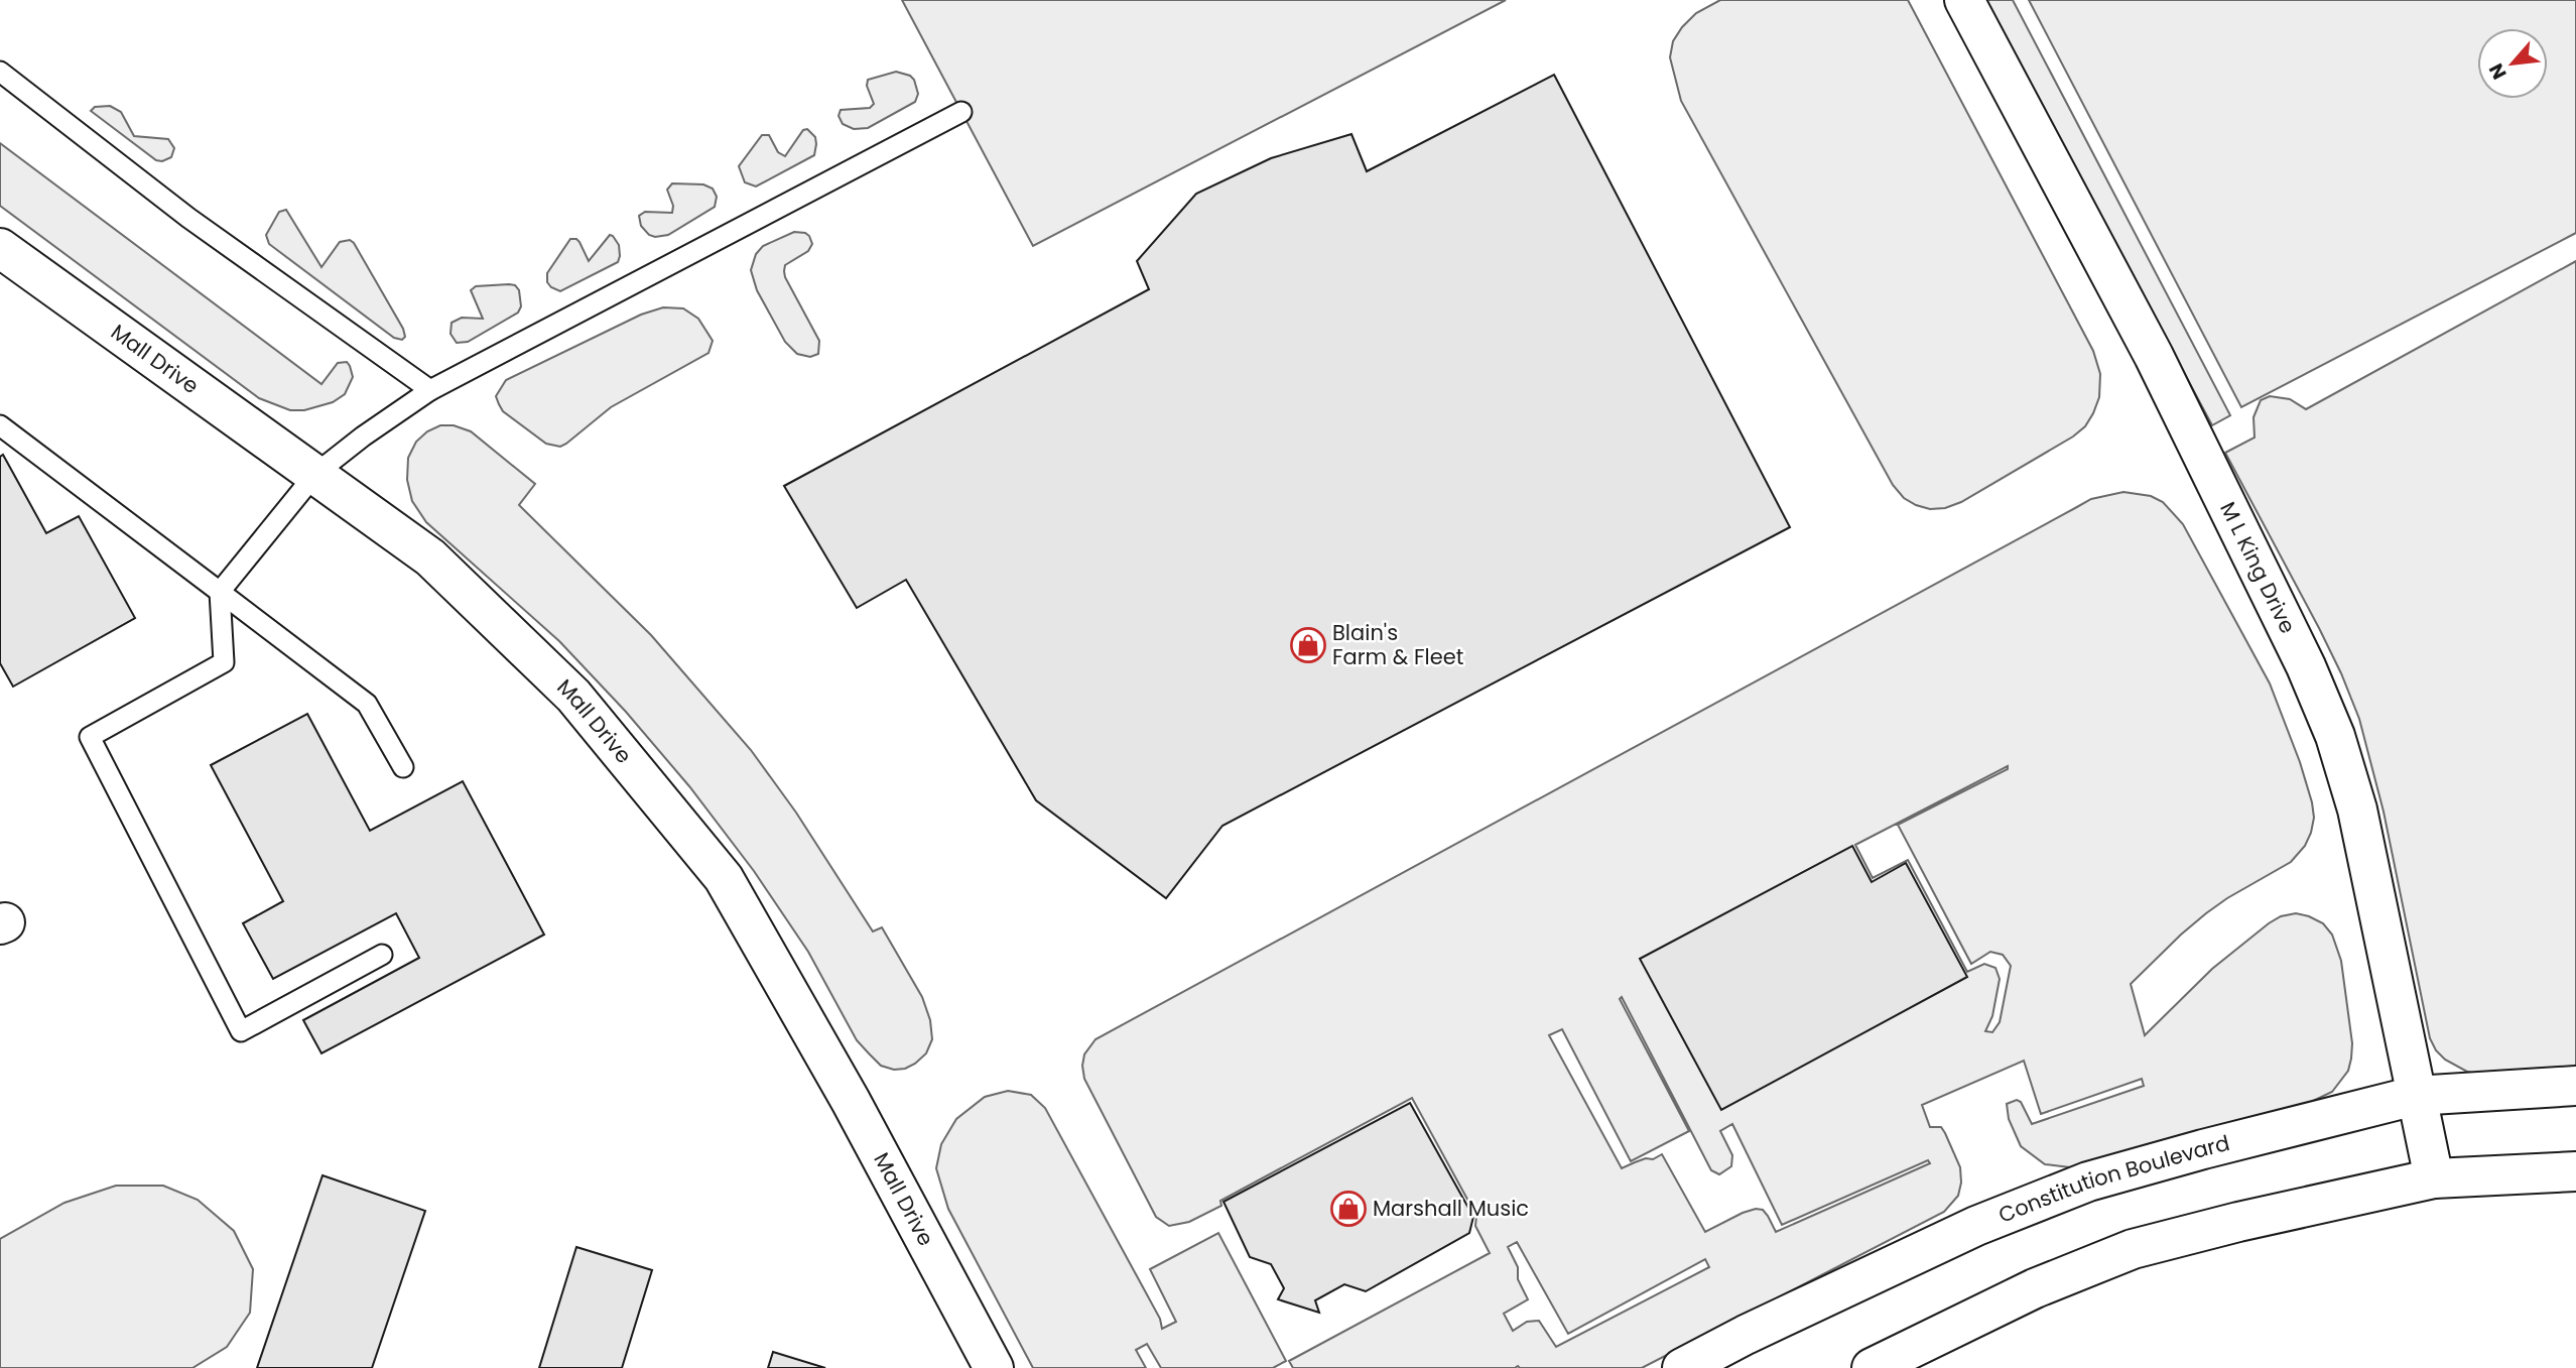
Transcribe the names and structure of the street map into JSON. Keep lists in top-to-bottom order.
{
  "streets": {
    "street": ["Mall Drive", "M L King Drive", "Constitution Boulevard"]
  },
  "crossings": [
    ["M L King Drive", "Constitution Boulevard"]
  ],
  "places": {
    "shop": ["Blain's Farm & Fleet", "Marshall Music"]
  },
  "north": "bottom left"
}
